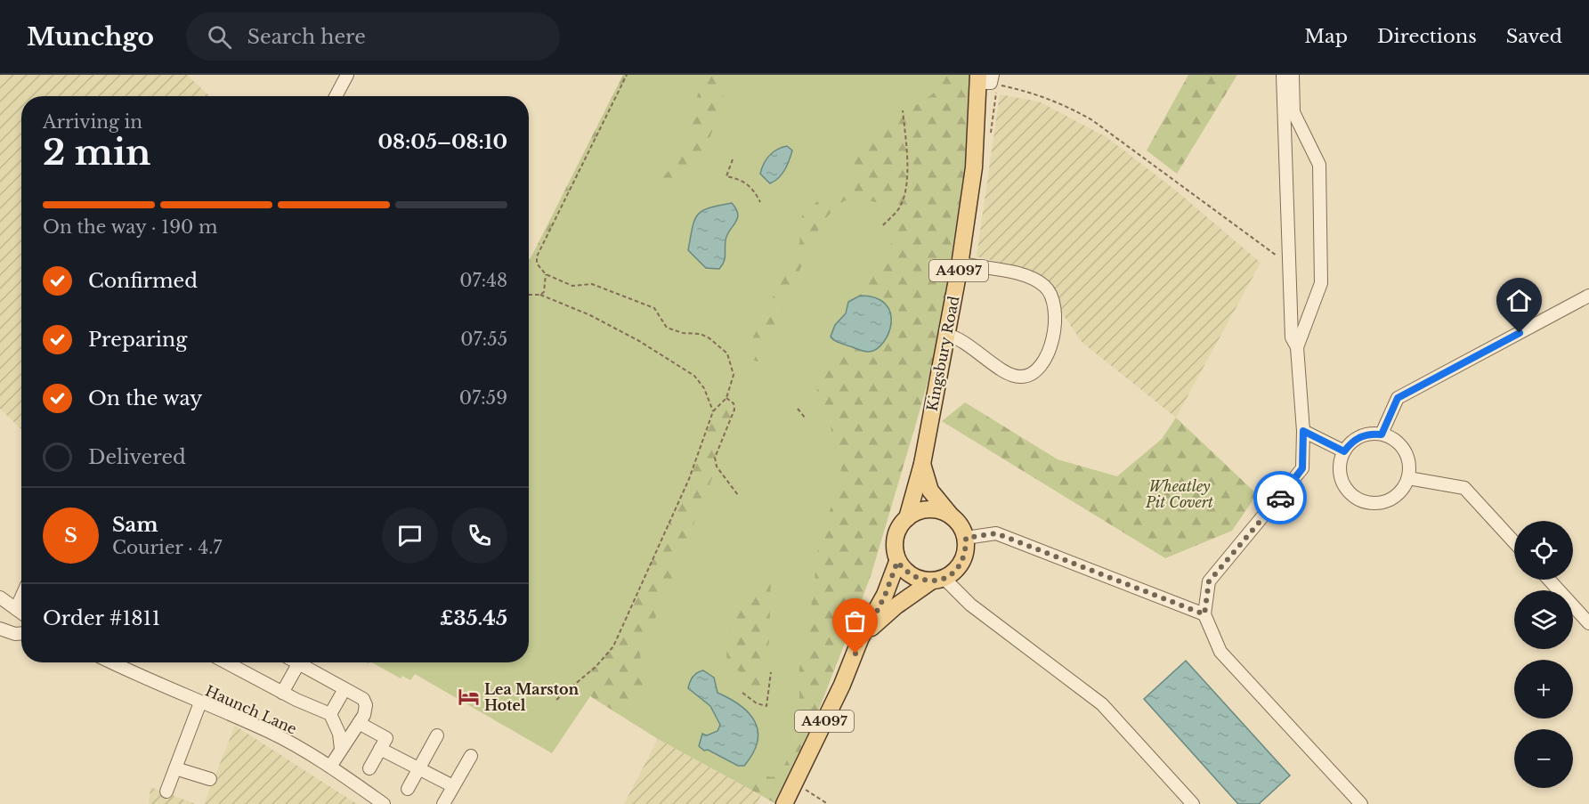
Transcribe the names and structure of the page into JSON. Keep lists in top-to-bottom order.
{
  "streets": {
    "main road": ["A4097", "Kingsbury Road"],
    "street": ["Haunch Lane"]
  },
  "parks": ["Wheatley Pit Covert"],
  "places": {
    "hotel": ["Lea Marston Hotel"]
  },
  "page": {
    "header": "Munchgo",
    "search": "Search here",
    "nav": ["Map", "Directions", "Saved"],
    "heading": ["2 min", "Arriving in", "08:05–08:10"],
    "panel": [
      "Sam",
      "Courier · 4.7",
      "Order #1811",
      "£35.45"
    ],
    "bar": "On the way · 190 m",
    "list": [
      ["Confirmed", "07:48"],
      ["Preparing", "07:55"],
      ["On the way", "07:59"],
      "Delivered"
    ],
    "round": "S",
    "map_buttons": ["+", "−"]
  }
}
